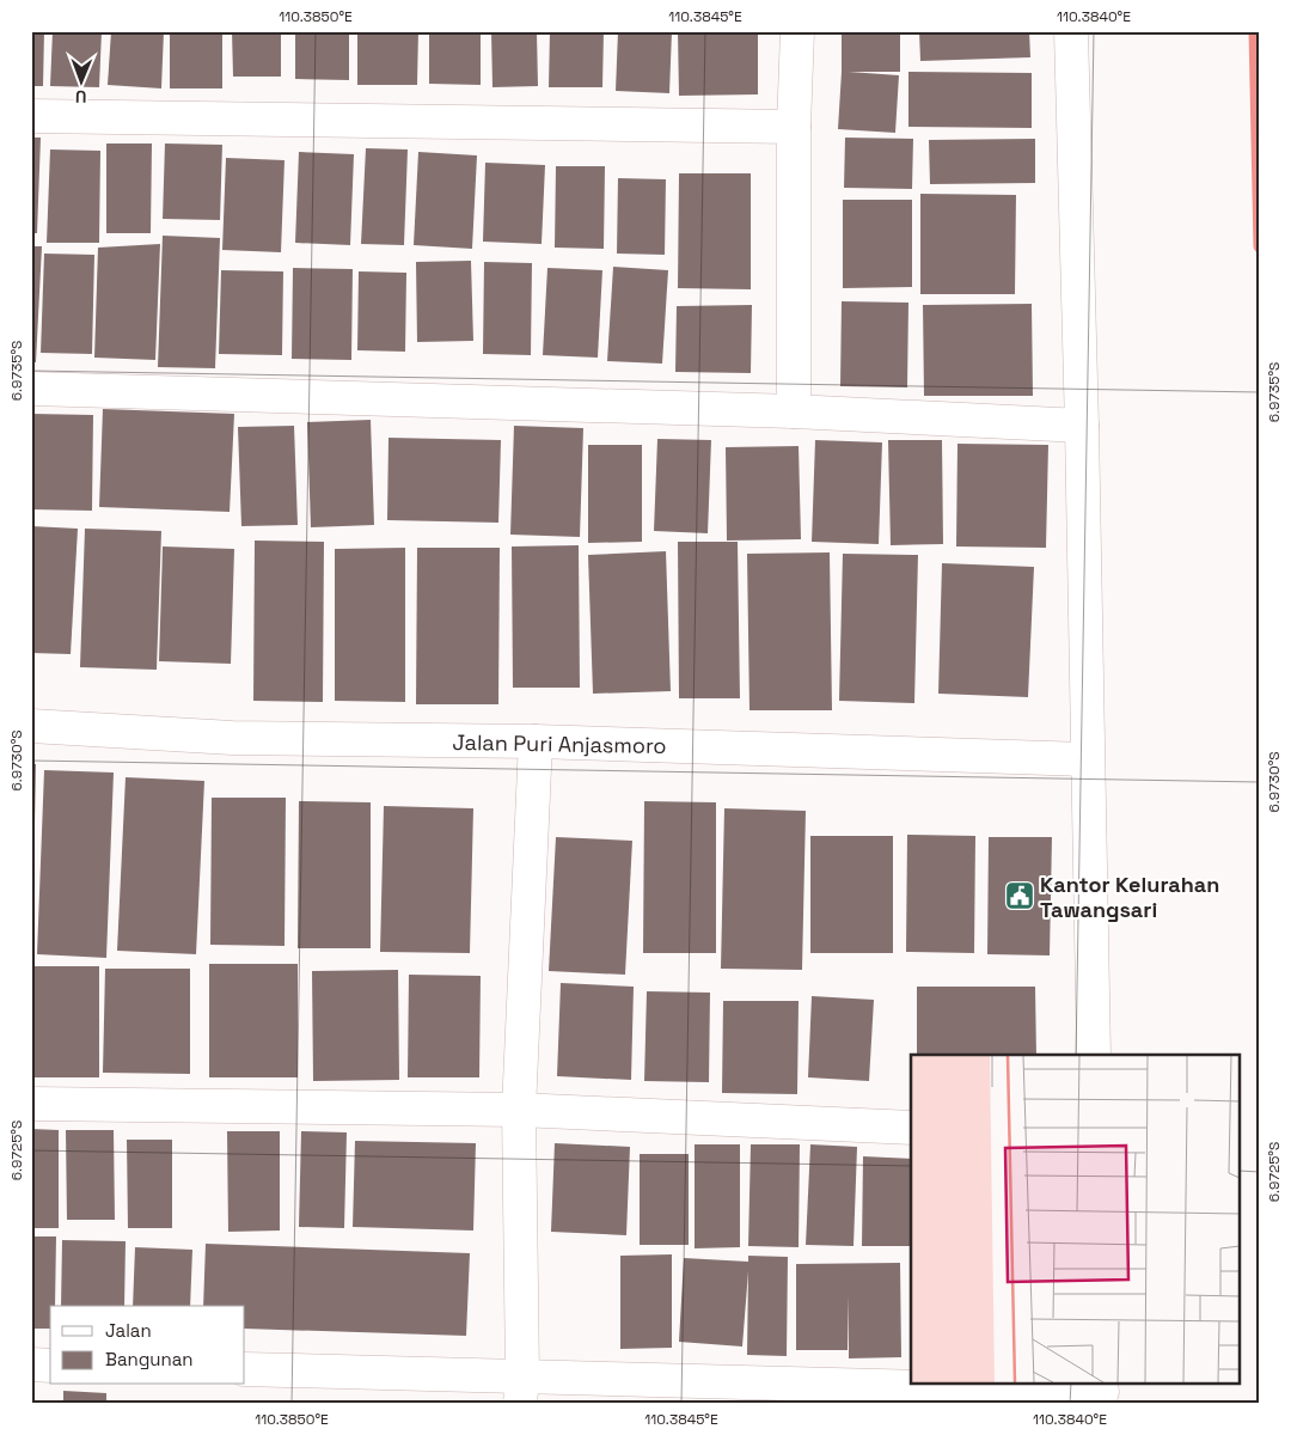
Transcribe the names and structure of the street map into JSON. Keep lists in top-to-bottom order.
{
  "streets": {
    "street": ["Jalan Puri Anjasmoro"]
  },
  "places": {
    "public building": ["Kantor Kelurahan Tawangsari"]
  },
  "legend": ["Jalan", "Bangunan"],
  "north": "bottom",
  "coordinates": [
    "110.3850°E",
    "110.3845°E",
    "110.3840°E",
    "6.9735°S",
    "6.9730°S",
    "6.9725°S"
  ]
}
